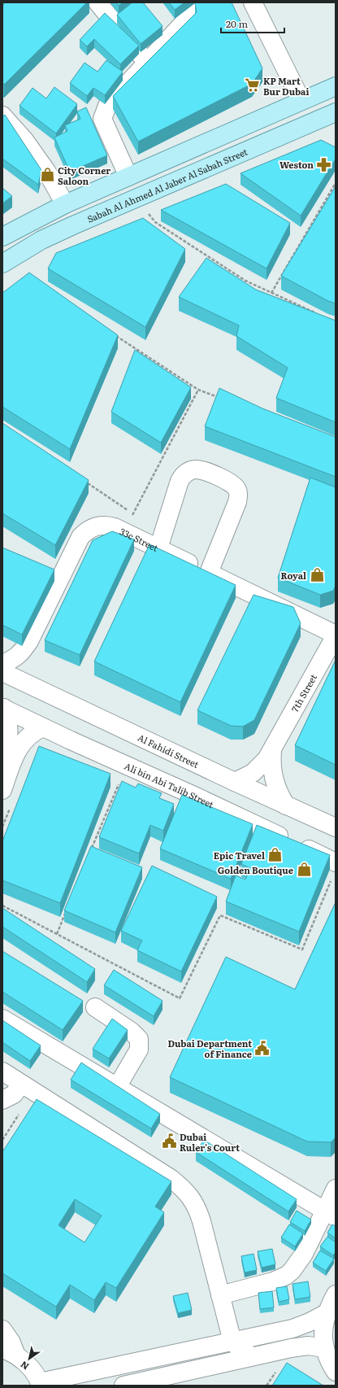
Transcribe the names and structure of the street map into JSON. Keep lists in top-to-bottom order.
{
  "streets": {
    "main road": ["Sabah Al Ahmed Al Jaber Al Sabah Street"],
    "street": [
      "33c Street",
      "7th Street",
      "Al Fahidi Street",
      "Ali bin Abi Talib Street"
    ]
  },
  "crossings": [
    ["33c Street", "7th Street"],
    ["7th Street", "Al Fahidi Street"]
  ],
  "places": {
    "supermarket": ["KP Mart Bur Dubai"],
    "pharmacy": ["Weston"],
    "shop": [
      "City Corner Saloon",
      "Royal",
      "Epic Travel",
      "Golden Boutique"
    ],
    "public building": ["Dubai Department of Finance", "Dubai Ruler's Court"]
  },
  "scale_bar": "20 m",
  "north": "bottom left"
}
